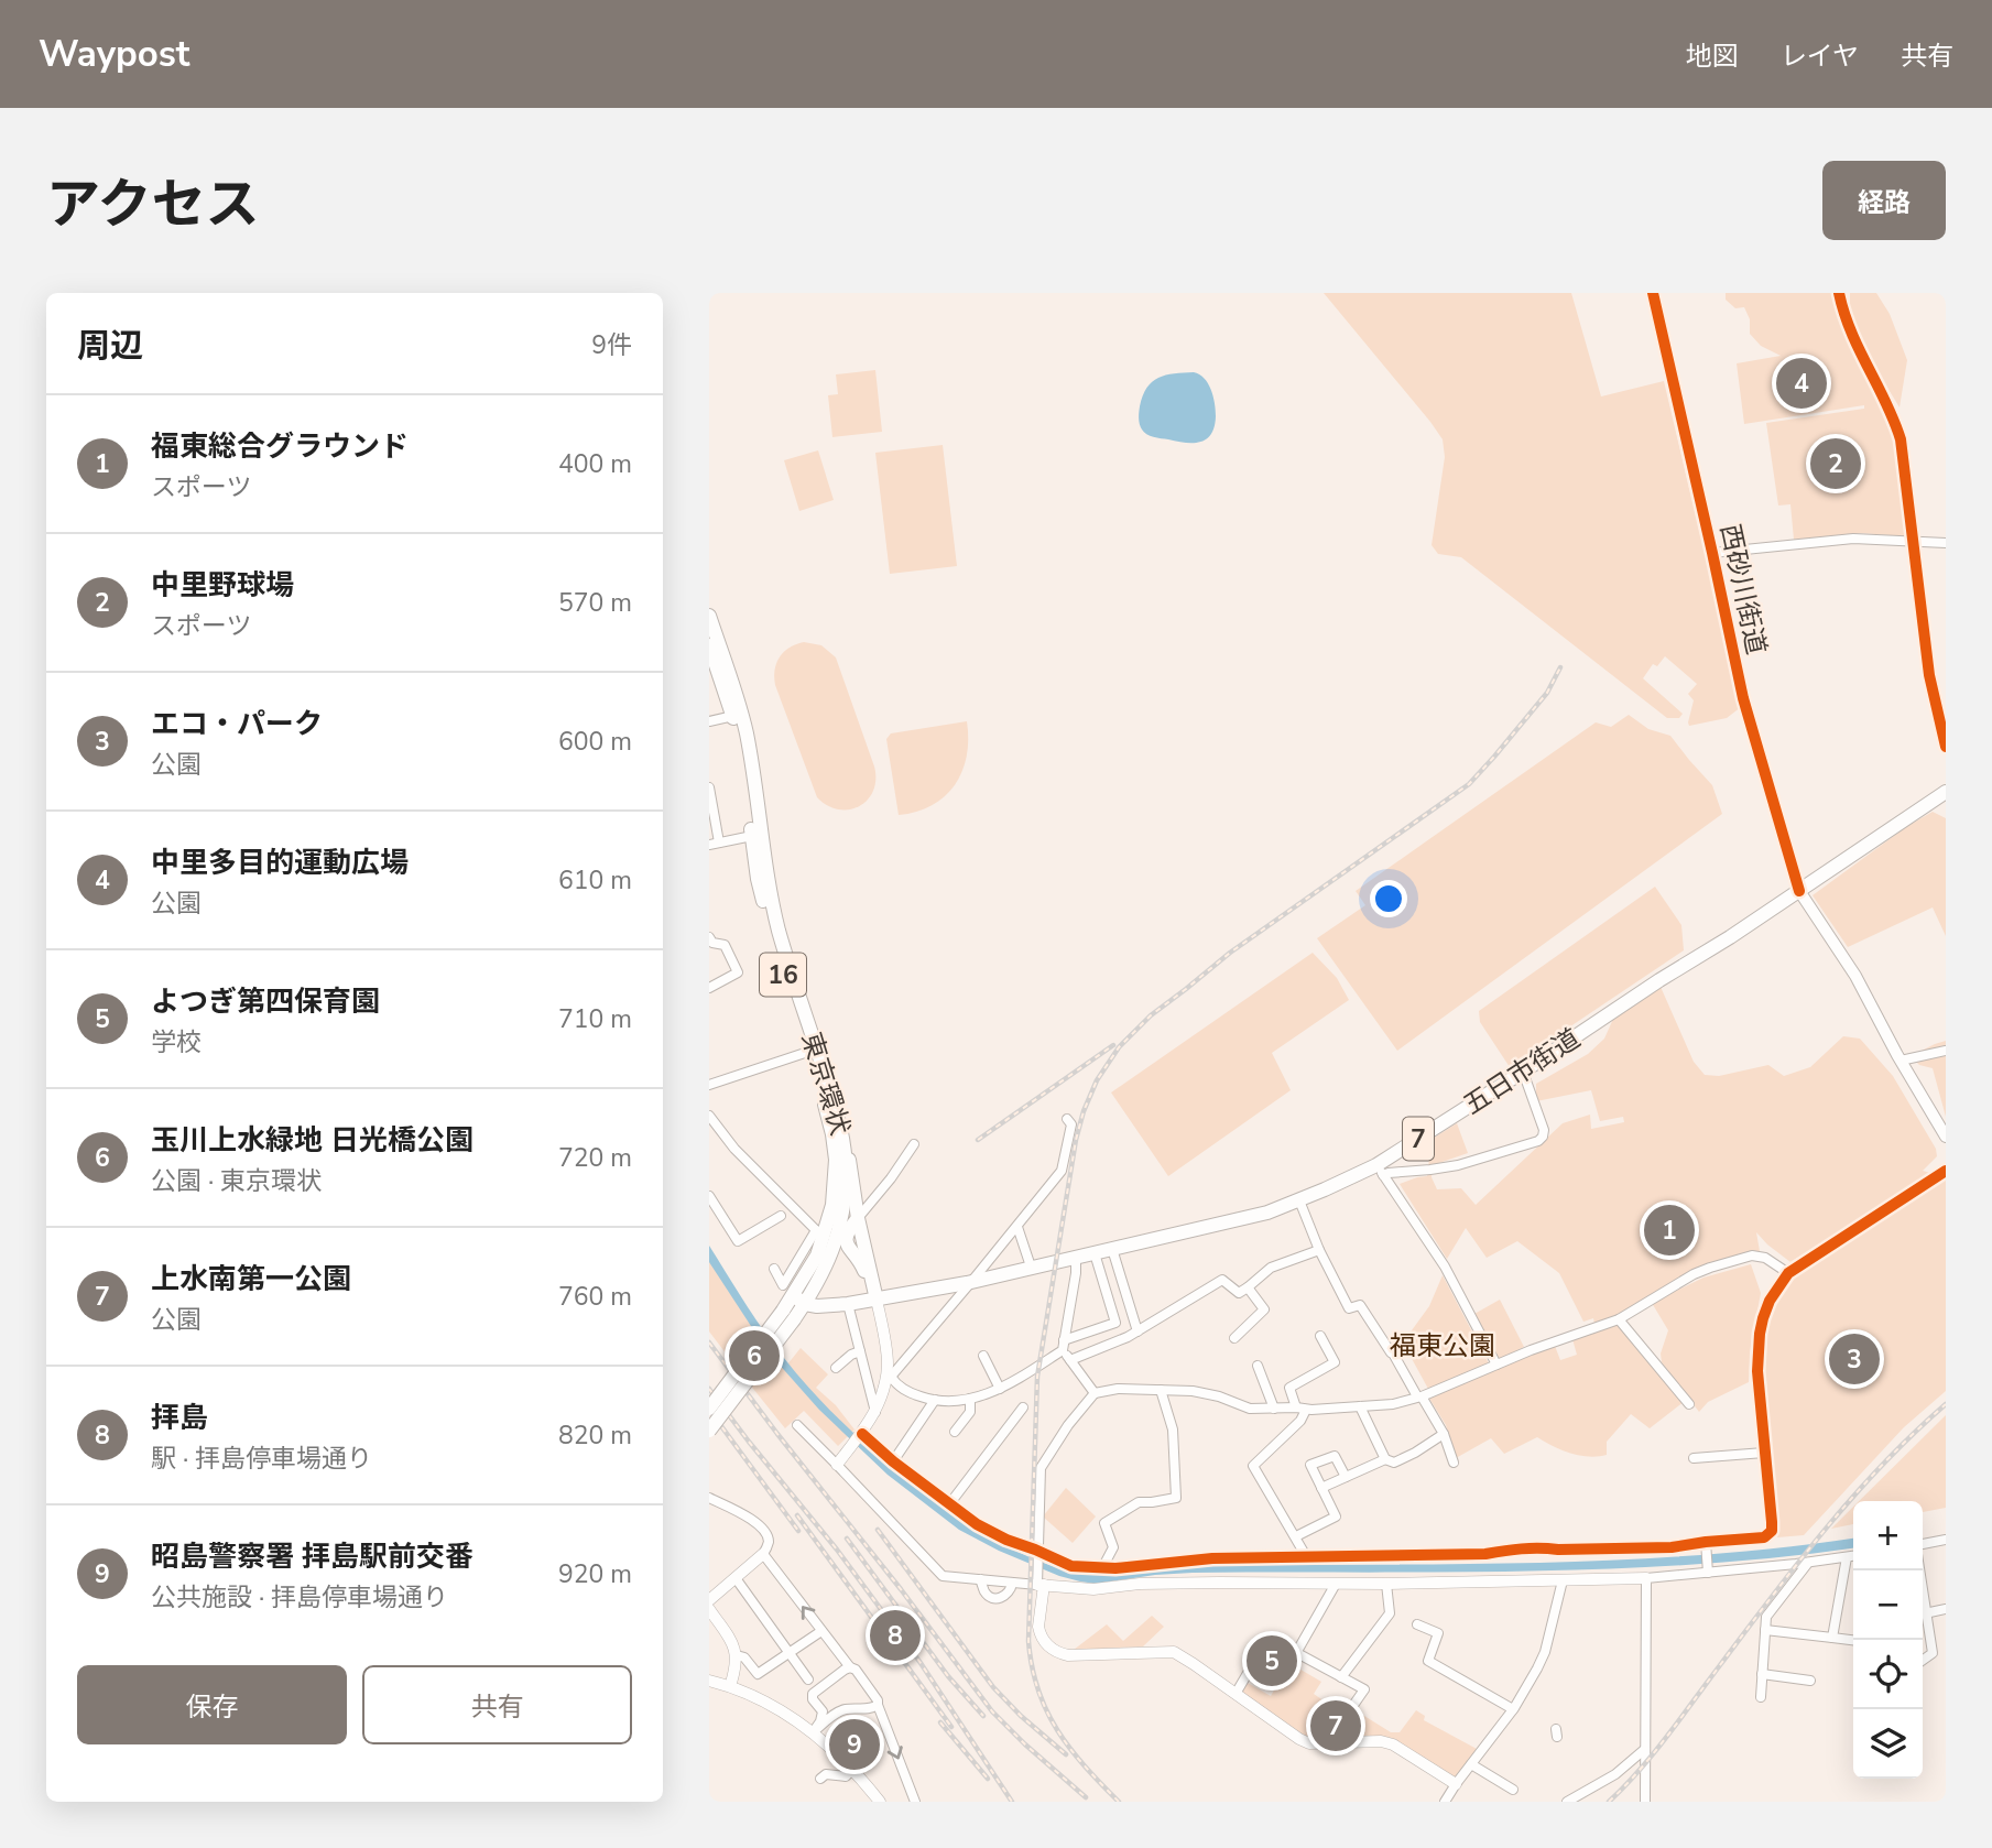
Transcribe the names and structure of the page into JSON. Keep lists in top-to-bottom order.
{
  "streets": {
    "main road": [
      "16",
      "五日市街道",
      "東京環状",
      "7"
    ],
    "street": ["西砂川街道"]
  },
  "crossings": [
    ["西砂川街道", "五日市街道"],
    ["五日市街道", "東京環状"]
  ],
  "parks": ["福東公園"],
  "page": {
    "header": "Waypost",
    "nav": ["地図", "レイヤ", "共有"],
    "title": "アクセス",
    "buttons": [
      "経路",
      ["保存", "共有"]
    ],
    "heading": ["周辺", "9件"],
    "pins": [
      "4",
      "2",
      "1",
      "6",
      "3",
      "8",
      "5",
      "7",
      "9"
    ],
    "list": [
      {
        "mark": "1",
        "name": "福東総合グラウンド",
        "note": "スポーツ",
        "value": "400 m"
      },
      {
        "mark": "2",
        "name": "中里野球場",
        "note": "スポーツ",
        "value": "570 m"
      },
      {
        "mark": "3",
        "name": "エコ・パーク",
        "note": "公園",
        "value": "600 m"
      },
      {
        "mark": "4",
        "name": "中里多目的運動広場",
        "note": "公園",
        "value": "610 m"
      },
      {
        "mark": "5",
        "name": "よつぎ第四保育園",
        "note": "学校",
        "value": "710 m"
      },
      {
        "mark": "6",
        "name": "玉川上水緑地 日光橋公園",
        "note": "公園 · 東京環状",
        "value": "720 m"
      },
      {
        "mark": "7",
        "name": "上水南第一公園",
        "note": "公園",
        "value": "760 m"
      },
      {
        "mark": "8",
        "name": "拝島",
        "note": "駅 · 拝島停車場通り",
        "value": "820 m"
      },
      {
        "mark": "9",
        "name": "昭島警察署 拝島駅前交番",
        "note": "公共施設 · 拝島停車場通り",
        "value": "920 m"
      }
    ],
    "map_buttons": ["+", "−"]
  }
}
